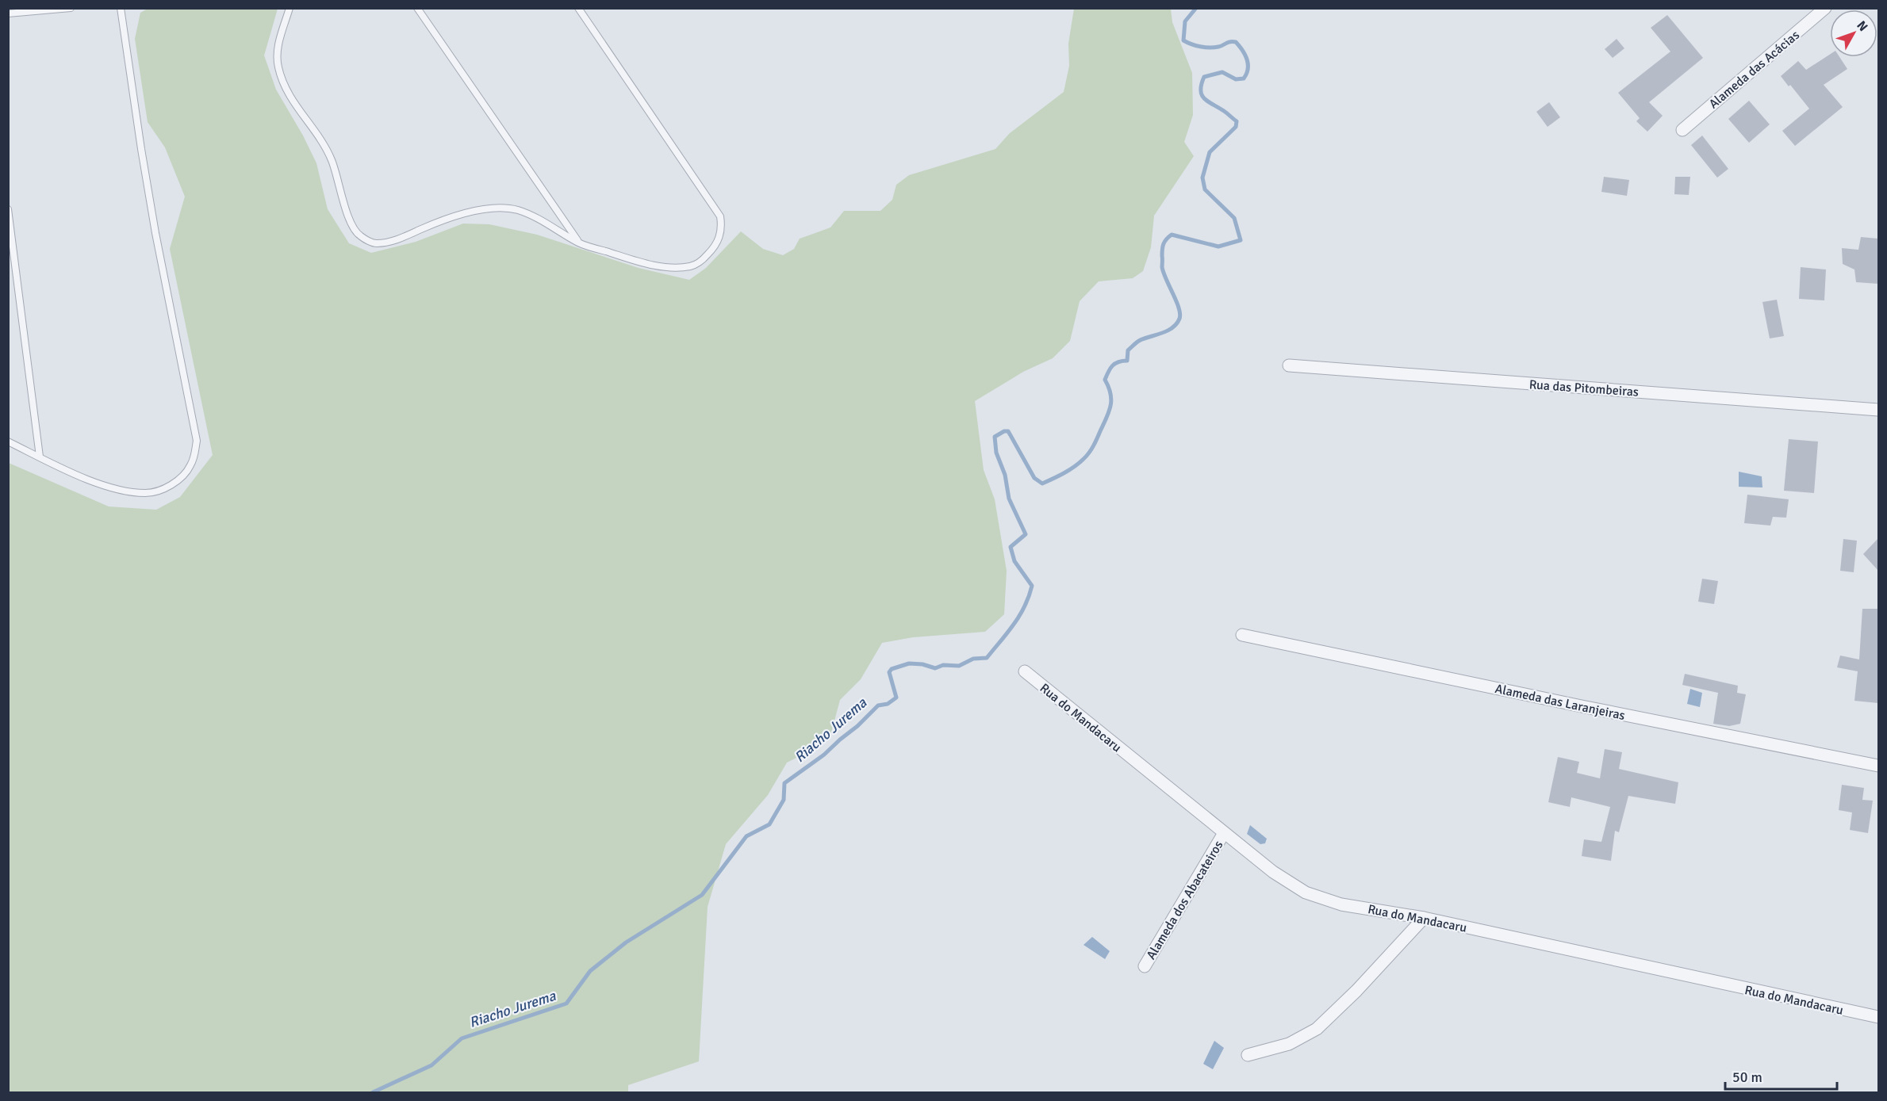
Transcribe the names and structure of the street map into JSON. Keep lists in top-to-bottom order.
{
  "streets": {
    "street": [
      "Alameda das Acácias",
      "Rua das Pitombeiras",
      "Alameda das Laranjeiras",
      "Rua do Mandacaru",
      "Alameda dos Abacateiros"
    ]
  },
  "crossings": [
    ["Rua do Mandacaru", "Alameda dos Abacateiros"]
  ],
  "water": ["Riacho Jurema"],
  "scale_bar": "50 m",
  "north": "top right"
}
